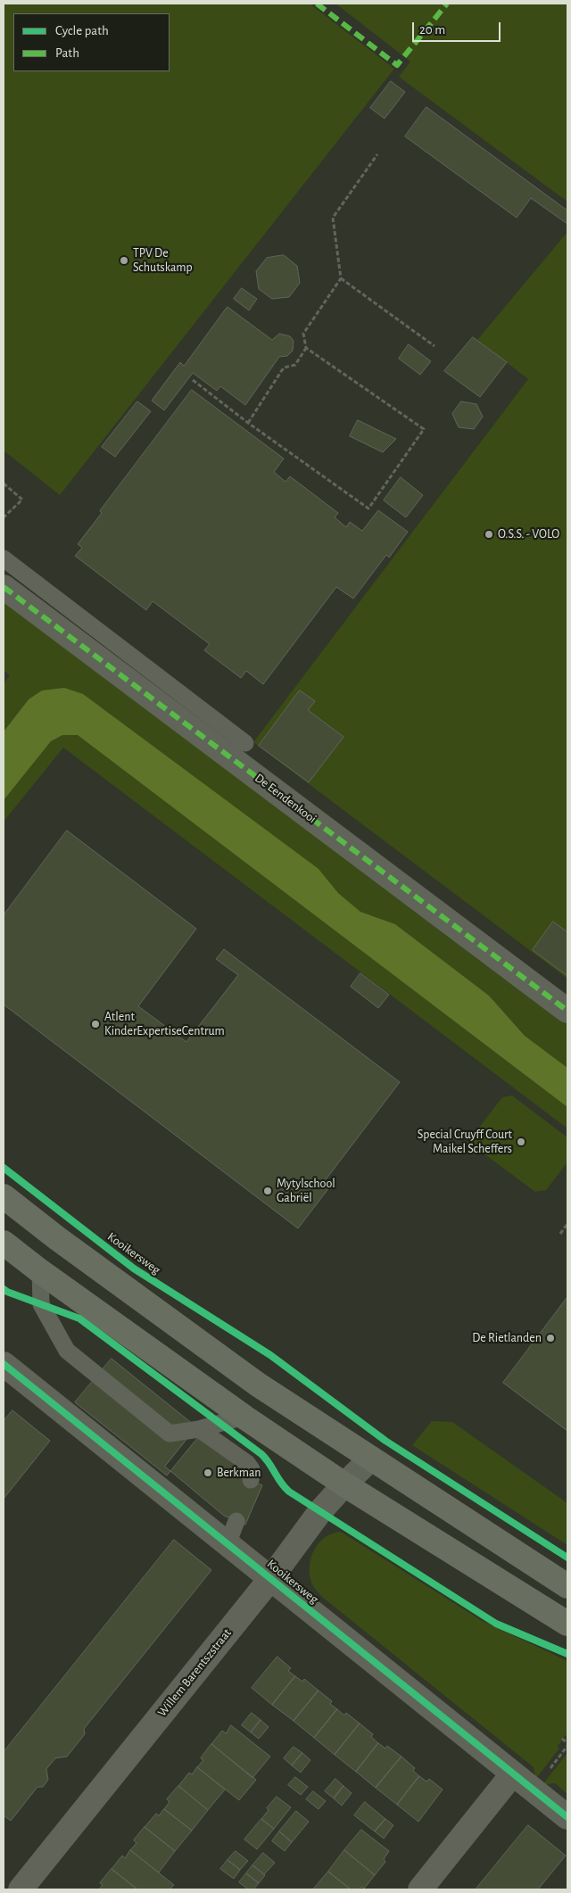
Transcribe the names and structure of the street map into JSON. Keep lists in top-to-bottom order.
{
  "streets": {
    "street": ["De Eendenkooi", "Kooikersweg", "Willem Barentszstraat"]
  },
  "crossings": [
    ["Kooikersweg", "Willem Barentszstraat"]
  ],
  "places": [
    "TPV De Schutskamp",
    "O.S.S. - VOLO",
    "Atlent KinderExpertiseCentrum",
    "Special Cruyff Court Maikel Scheffers",
    "Mytylschool Gabriël",
    "De Rietlanden",
    "Berkman"
  ],
  "legend": ["Cycle path", "Path"],
  "scale_bar": "20 m"
}
